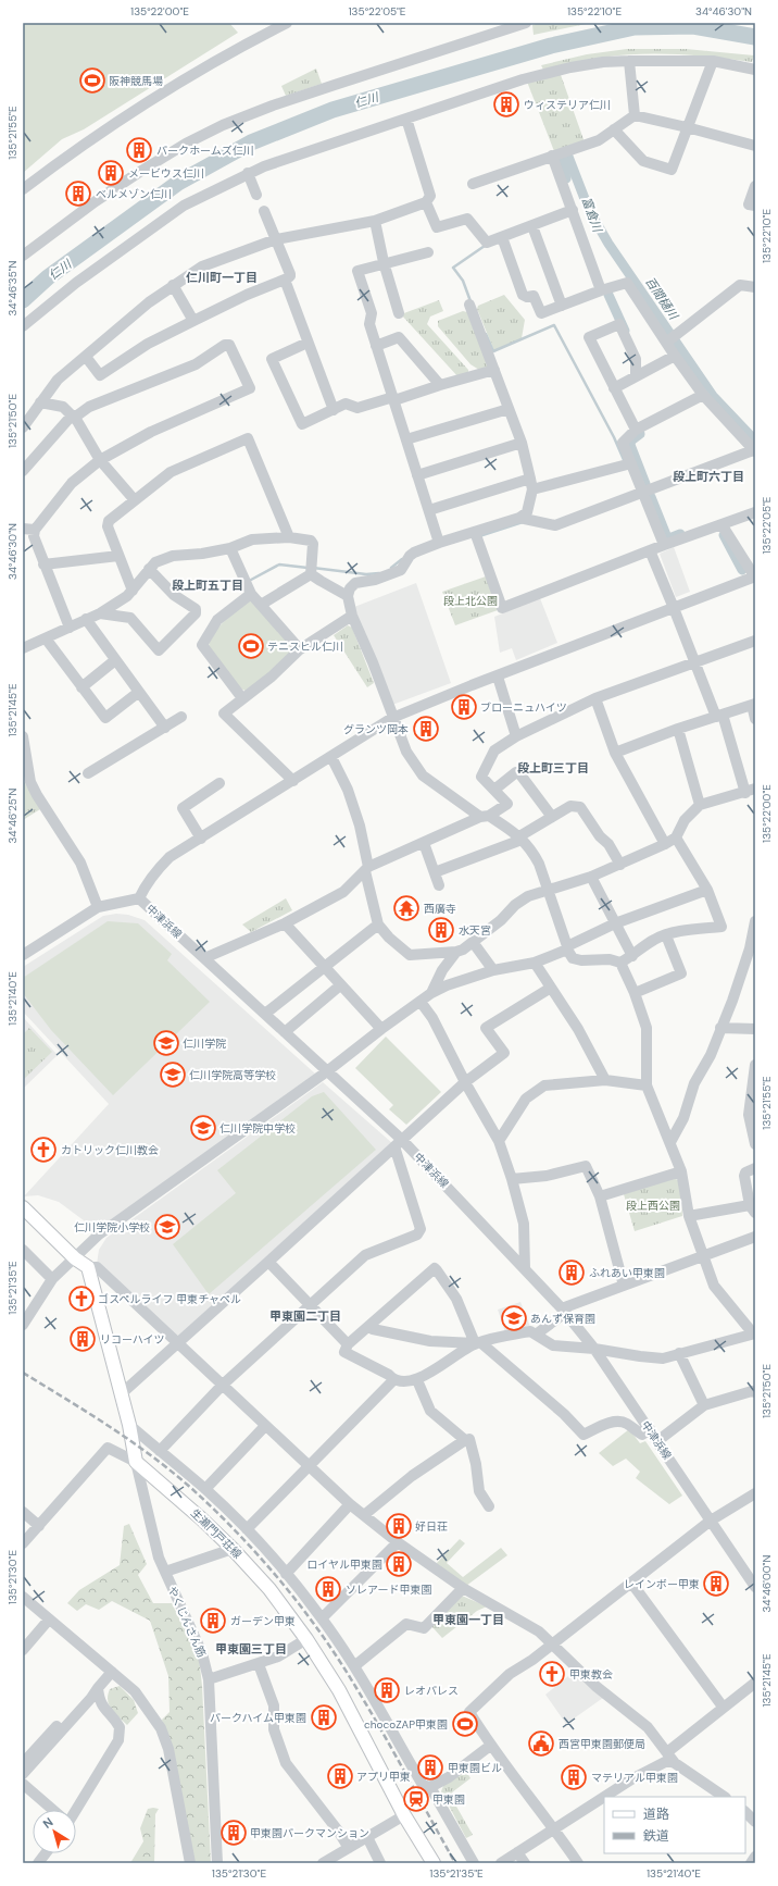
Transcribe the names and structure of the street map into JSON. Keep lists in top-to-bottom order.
{
  "streets": {
    "main road": ["生瀬門戸荘線"],
    "street": ["中津浜線", "やくじんさん筋"]
  },
  "crossings": [
    ["生瀬門戸荘線", "やくじんさん筋"]
  ],
  "districts": [
    "仁川町一丁目",
    "段上町六丁目",
    "段上町五丁目",
    "段上町三丁目",
    "甲東園二丁目",
    "甲東園一丁目",
    "甲東園三丁目"
  ],
  "water": ["仁川", "富倉川", "百間樋川"],
  "parks": ["段上北公園", "段上西公園"],
  "places": {
    "sports": ["阪神競馬場", "テニスヒル仁川", "chocoZAP甲東園"],
    "building": [
      "ウィステリア仁川",
      "パークホームズ仁川",
      "メービウス仁川",
      "ベルメゾン仁川",
      "ブローニュハイツ",
      "グランツ岡本",
      "水天宮",
      "ふれあい甲東園",
      "リコーハイツ",
      "好日荘",
      "ロイヤル甲東園",
      "レインボー甲東",
      "ソレアード甲東園",
      "ガーデン甲東",
      "レオパレス",
      "パークハイム甲東園",
      "甲東園ビル",
      "アプリ甲東",
      "マテリアル甲東園",
      "甲東園パークマンション"
    ],
    "temple": ["西廣寺"],
    "school or university": [
      "仁川学院",
      "仁川学院高等学校",
      "仁川学院中学校",
      "仁川学院小学校",
      "あんず保育園"
    ],
    "church": ["カトリック仁川教会", "ゴスペルライフ 甲東チャペル", "甲東教会"],
    "public building": ["西宮甲東園郵便局"],
    "station": ["甲東園"]
  },
  "legend": ["道路", "鉄道"],
  "north": "top left",
  "coordinates": [
    "135°22'00\"E",
    "135°22'05\"E",
    "135°22'10\"E",
    "34°46'30\"N",
    "135°21'55\"E",
    "34°46'35\"N",
    "135°21'50\"E",
    "135°21'45\"E",
    "34°46'25\"N",
    "135°21'40\"E",
    "135°21'35\"E",
    "135°21'30\"E",
    "34°46'00\"N"
  ]
}
